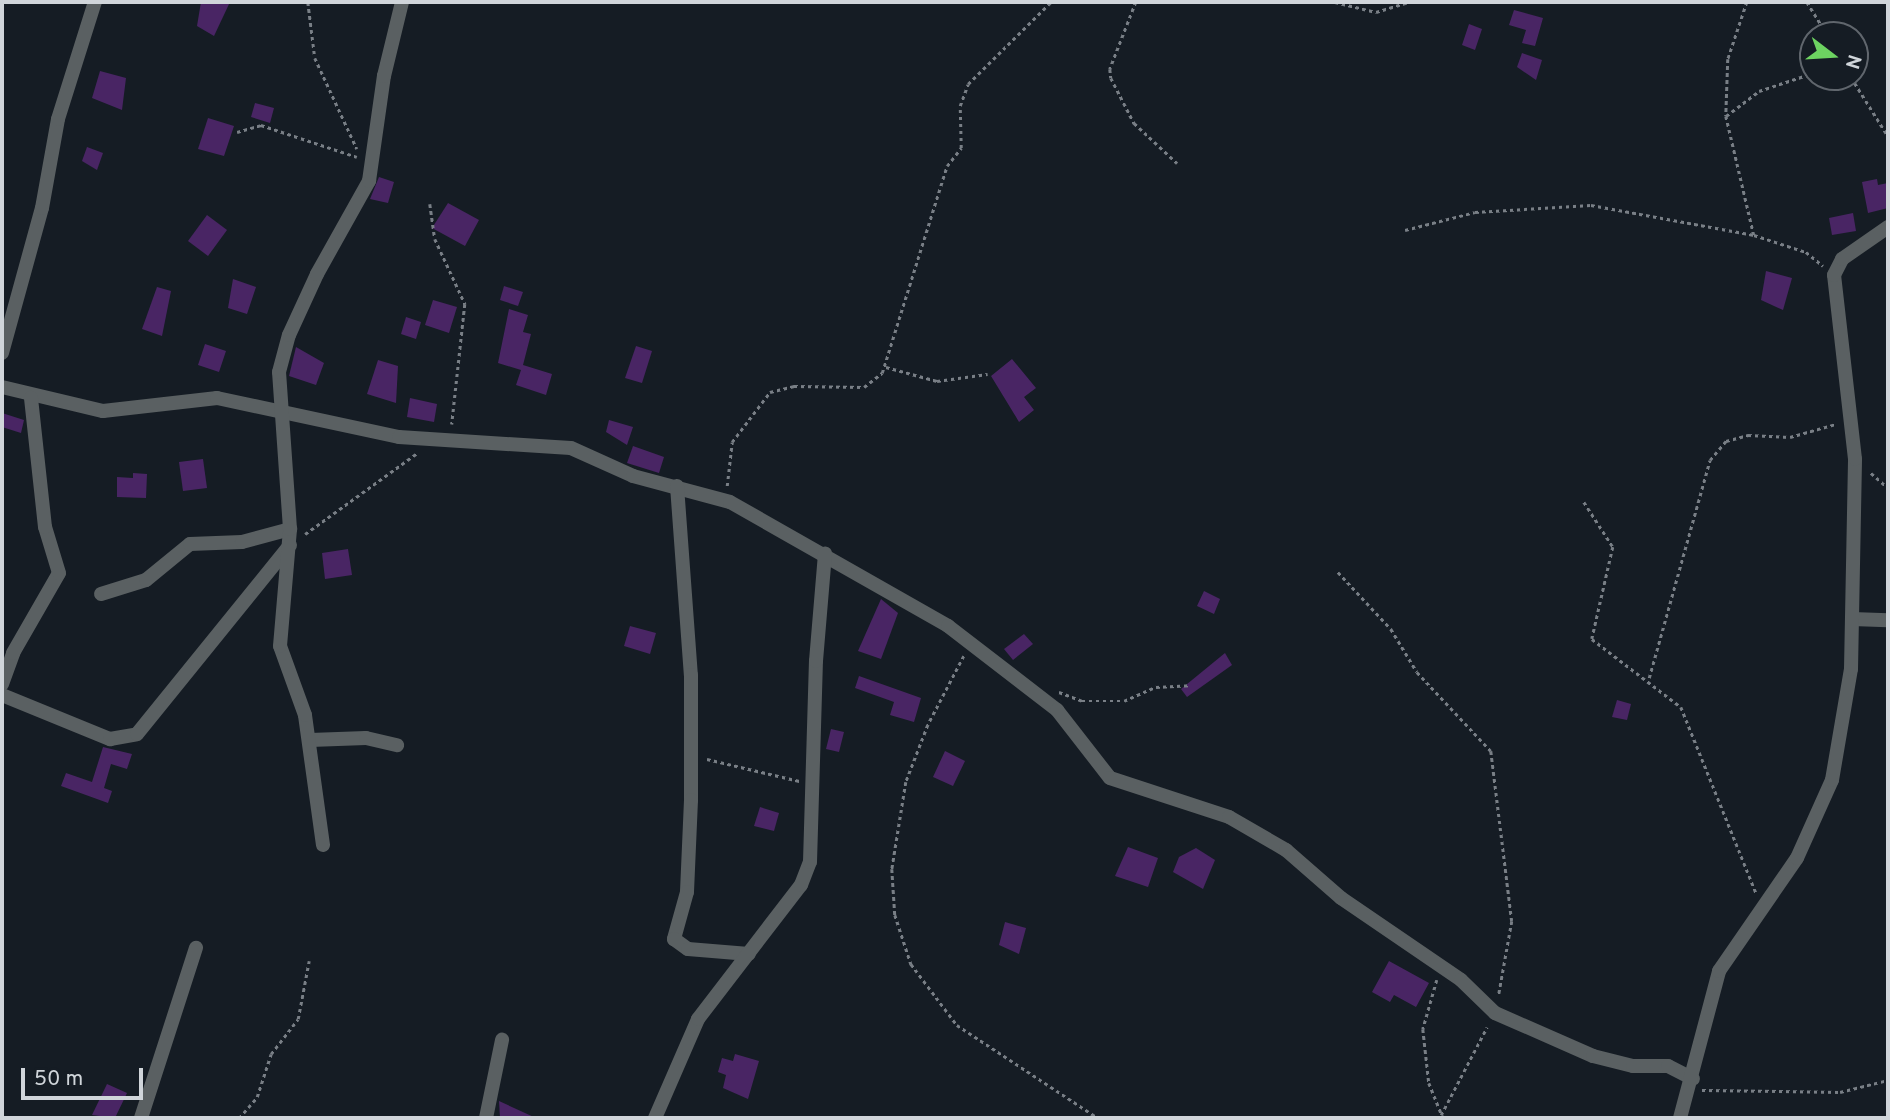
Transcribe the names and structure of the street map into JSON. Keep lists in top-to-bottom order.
{
  "scale_bar": "50 m",
  "north": "right"
}
